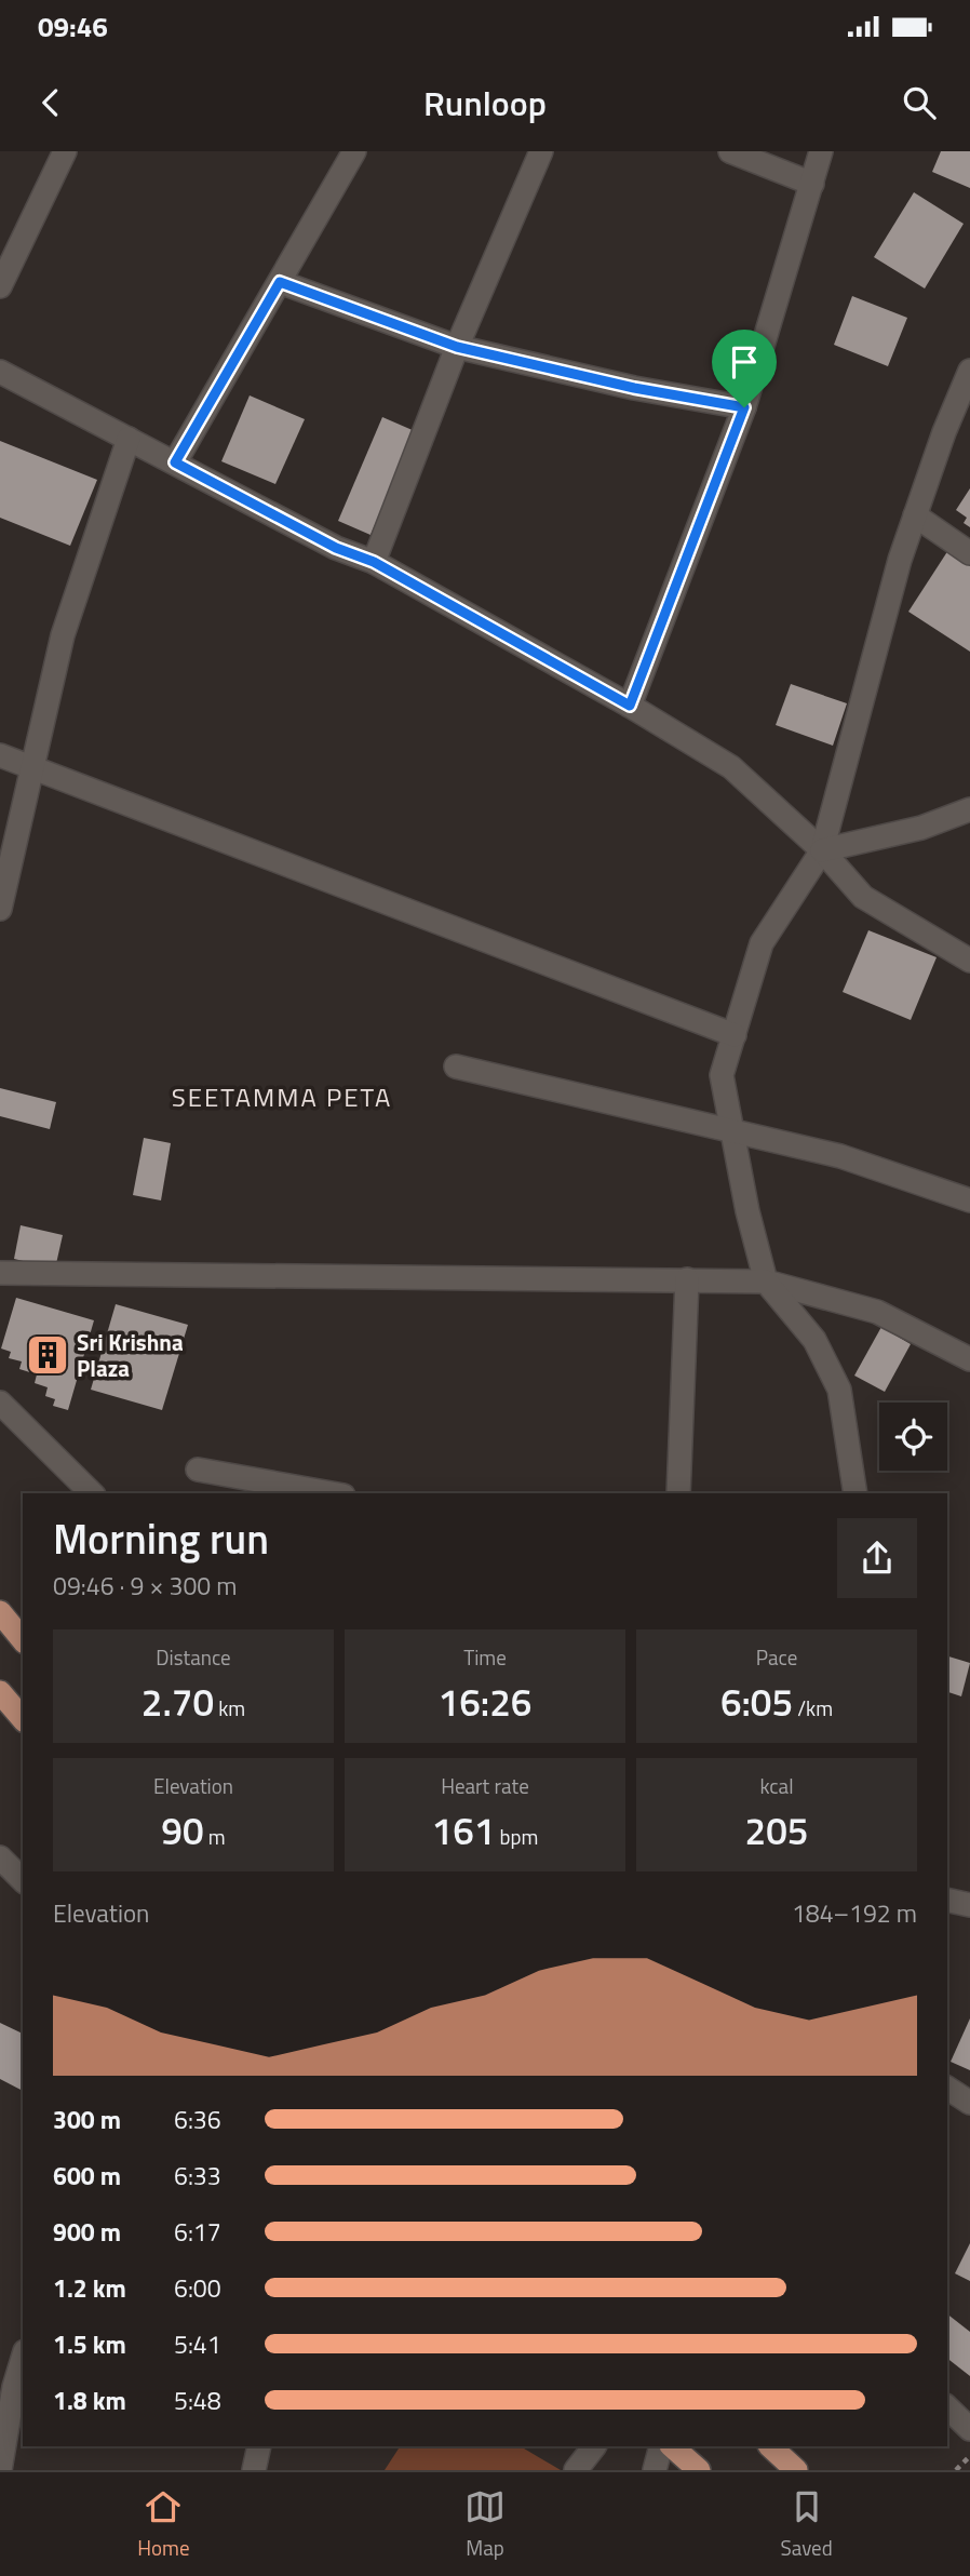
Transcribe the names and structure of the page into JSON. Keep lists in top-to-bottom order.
{
  "districts": ["SEETAMMA PETA"],
  "places": {
    "building": ["Sri Krishna Plaza"]
  },
  "page": {
    "status": "09:46",
    "header": "Runloop",
    "heading": ["Morning run", "09:46 · 9 × 300 m"],
    "stats": [
      ["Distance", "2.70 km"],
      ["Time", "16:26"],
      ["Pace", "6:05 /km"],
      ["Elevation", "90 m"],
      ["Heart rate", "161 bpm"],
      ["kcal", "205"]
    ],
    "chart": ["Elevation", "184–192 m"],
    "list": [
      {
        "name": "300 m",
        "note": "6:36"
      },
      {
        "name": "600 m",
        "note": "6:33"
      },
      {
        "name": "900 m",
        "note": "6:17"
      },
      {
        "name": "1.2 km",
        "note": "6:00"
      },
      {
        "name": "1.5 km",
        "note": "5:41"
      },
      {
        "name": "1.8 km",
        "note": "5:48"
      }
    ],
    "tabs": ["Home", "Map", "Saved"]
  }
}
